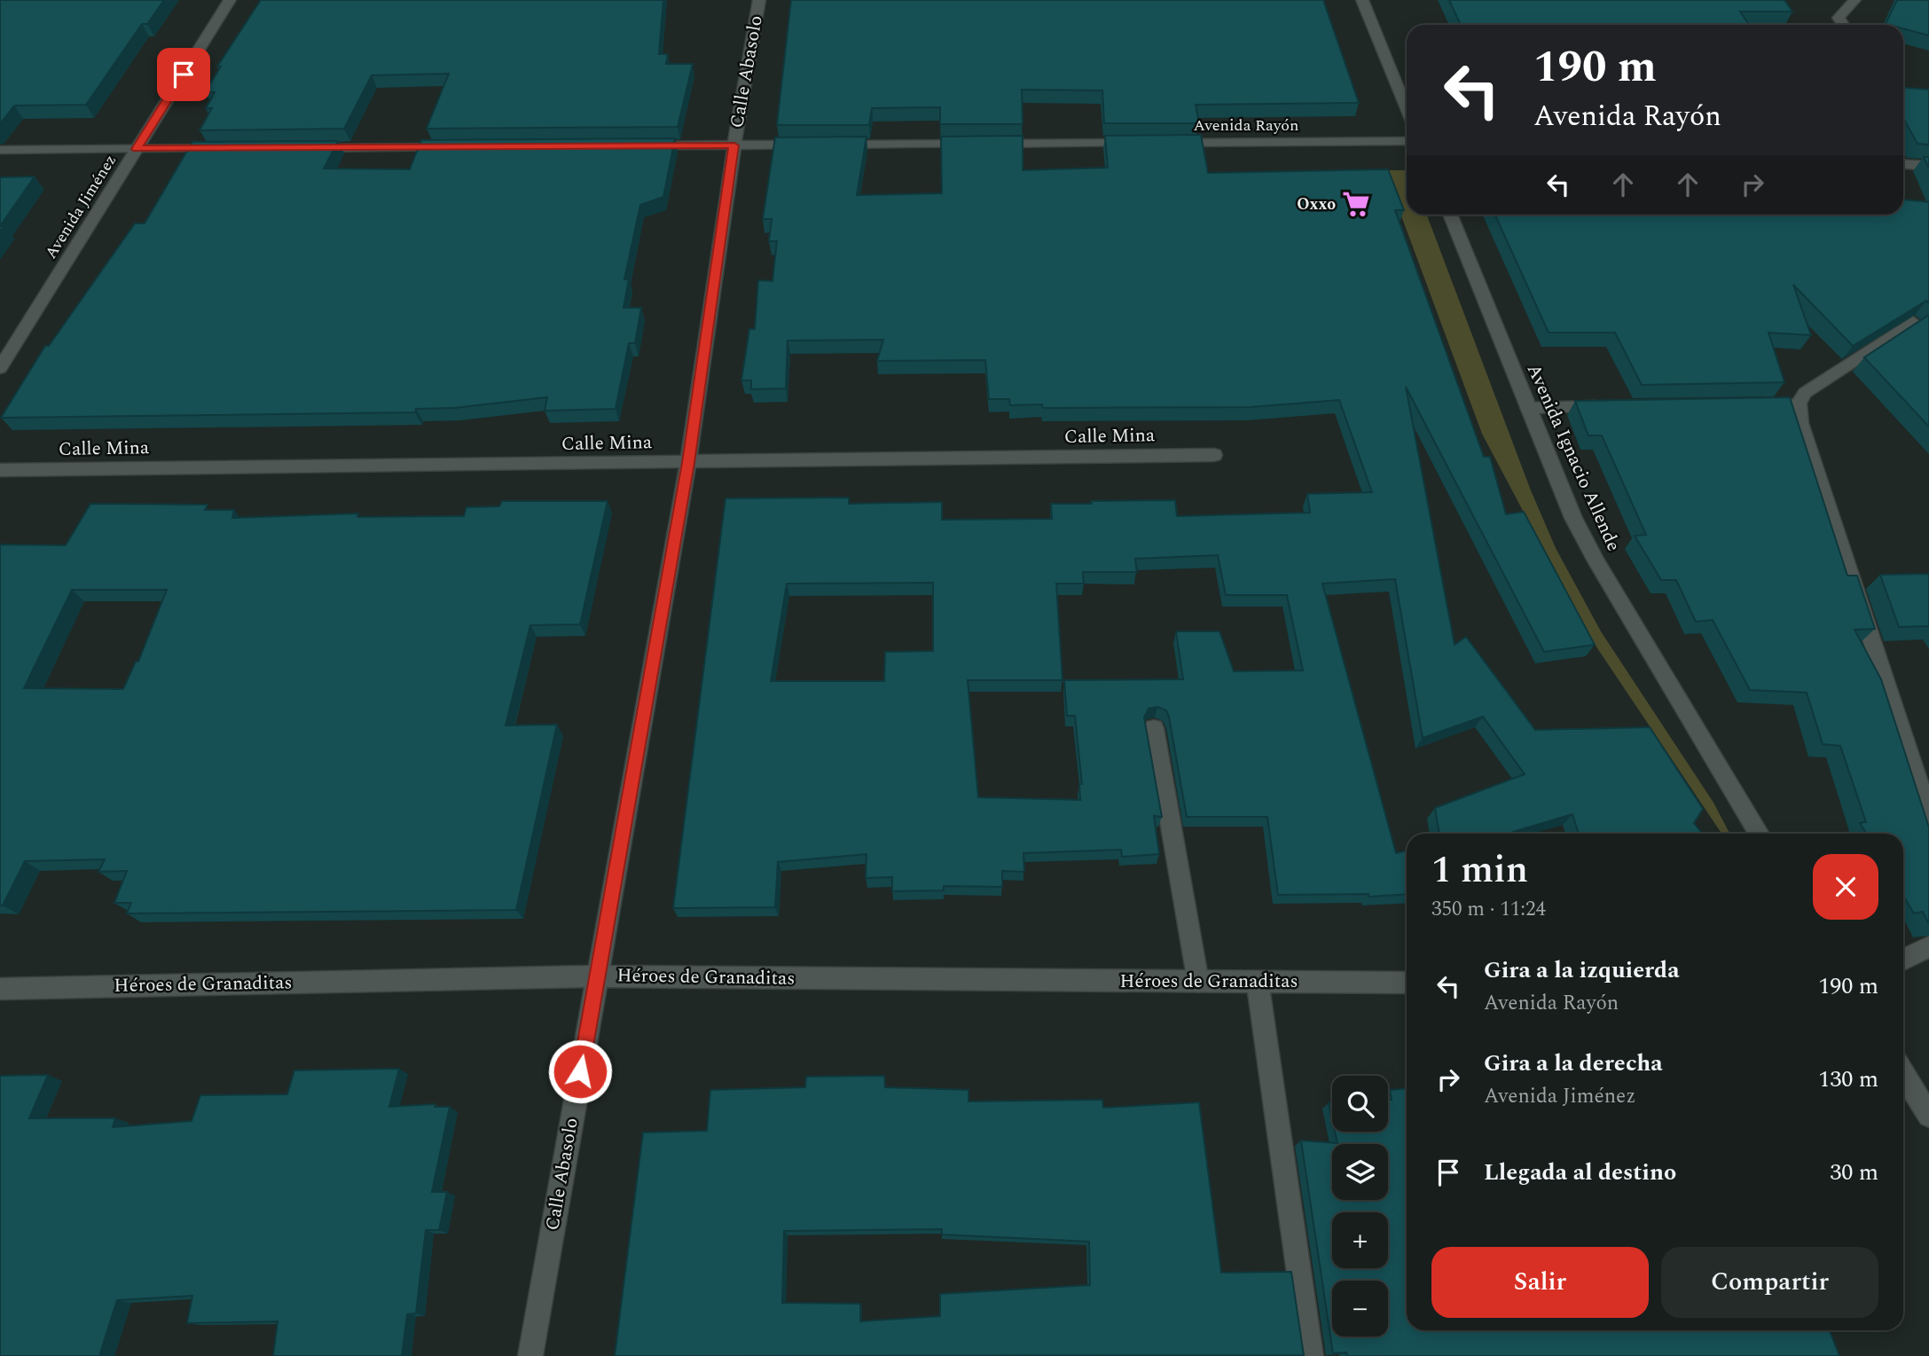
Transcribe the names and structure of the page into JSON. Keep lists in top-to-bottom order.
{
  "streets": {
    "street": [
      "Calle Abasolo",
      "Avenida Rayón",
      "Avenida Jiménez",
      "Calle Mina",
      "Avenida Ignacio Allende",
      "Héroes de Granaditas"
    ]
  },
  "crossings": [
    ["Calle Abasolo", "Calle Mina"],
    ["Calle Abasolo", "Héroes de Granaditas"]
  ],
  "places": {
    "supermarket": ["Oxxo"]
  },
  "page": {
    "turn": ["190 m", "Avenida Rayón"],
    "heading": ["1 min", "350 m · 11:24"],
    "list": [
      {
        "name": "Gira a la izquierda",
        "note": "Avenida Rayón",
        "value": "190 m"
      },
      {
        "name": "Gira a la derecha",
        "note": "Avenida Jiménez",
        "value": "130 m"
      },
      {
        "name": "Llegada al destino",
        "value": "30 m"
      }
    ],
    "map_buttons": ["+", "−"],
    "buttons": ["Salir", "Compartir"]
  }
}
